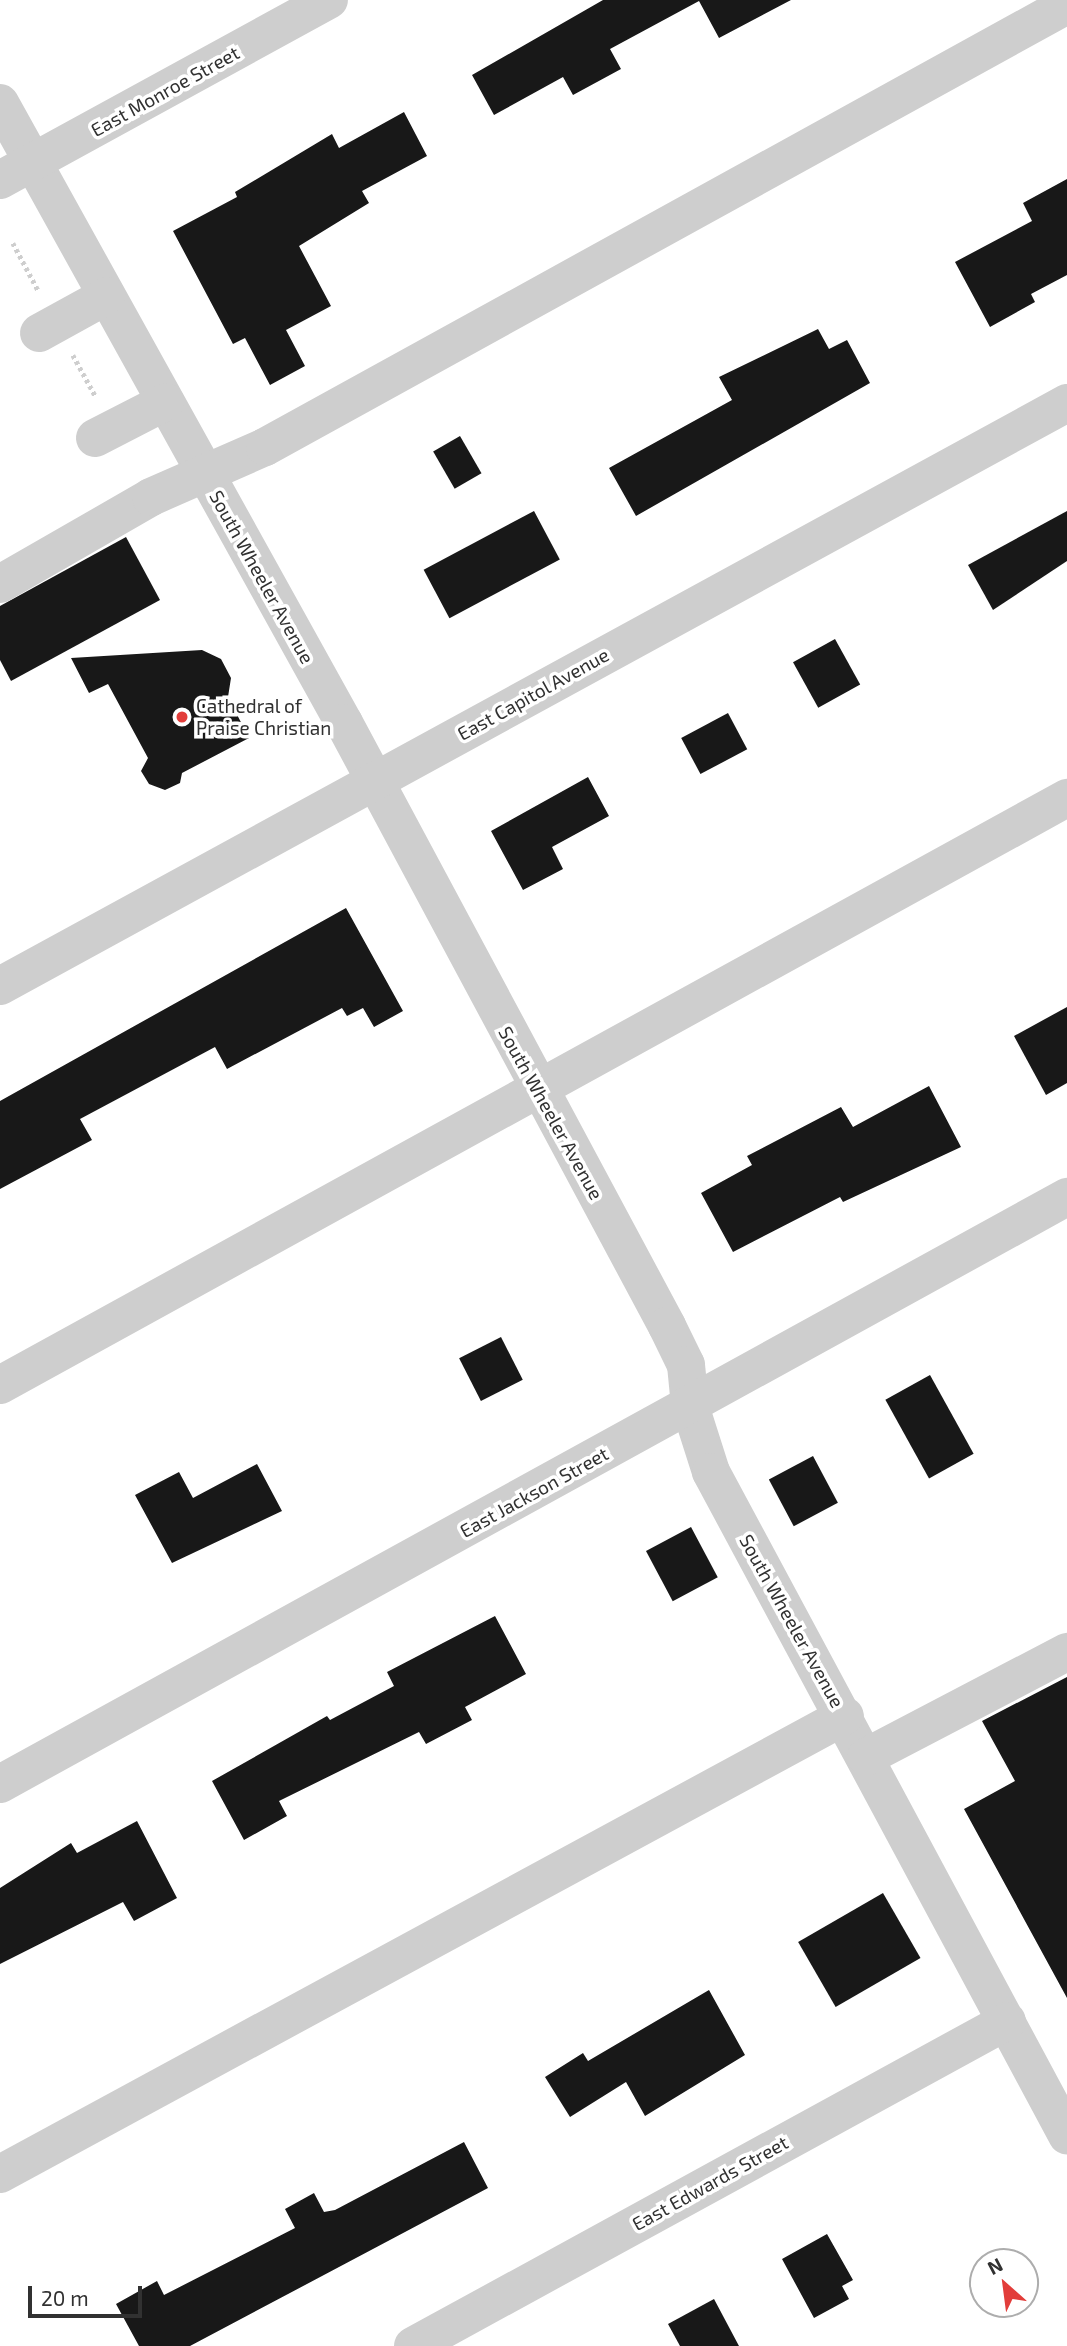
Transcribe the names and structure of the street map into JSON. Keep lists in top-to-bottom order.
{
  "streets": {
    "street": [
      "East Monroe Street",
      "South Wheeler Avenue",
      "East Capitol Avenue",
      "East Jackson Street",
      "East Edwards Street"
    ]
  },
  "crossings": [
    ["East Monroe Street", "South Wheeler Avenue"],
    ["South Wheeler Avenue", "East Capitol Avenue"],
    ["South Wheeler Avenue", "East Jackson Street"],
    ["South Wheeler Avenue", "East Edwards Street"]
  ],
  "places": ["Cathedral of Praise Christian"],
  "scale_bar": "20 m",
  "north": "top left"
}
